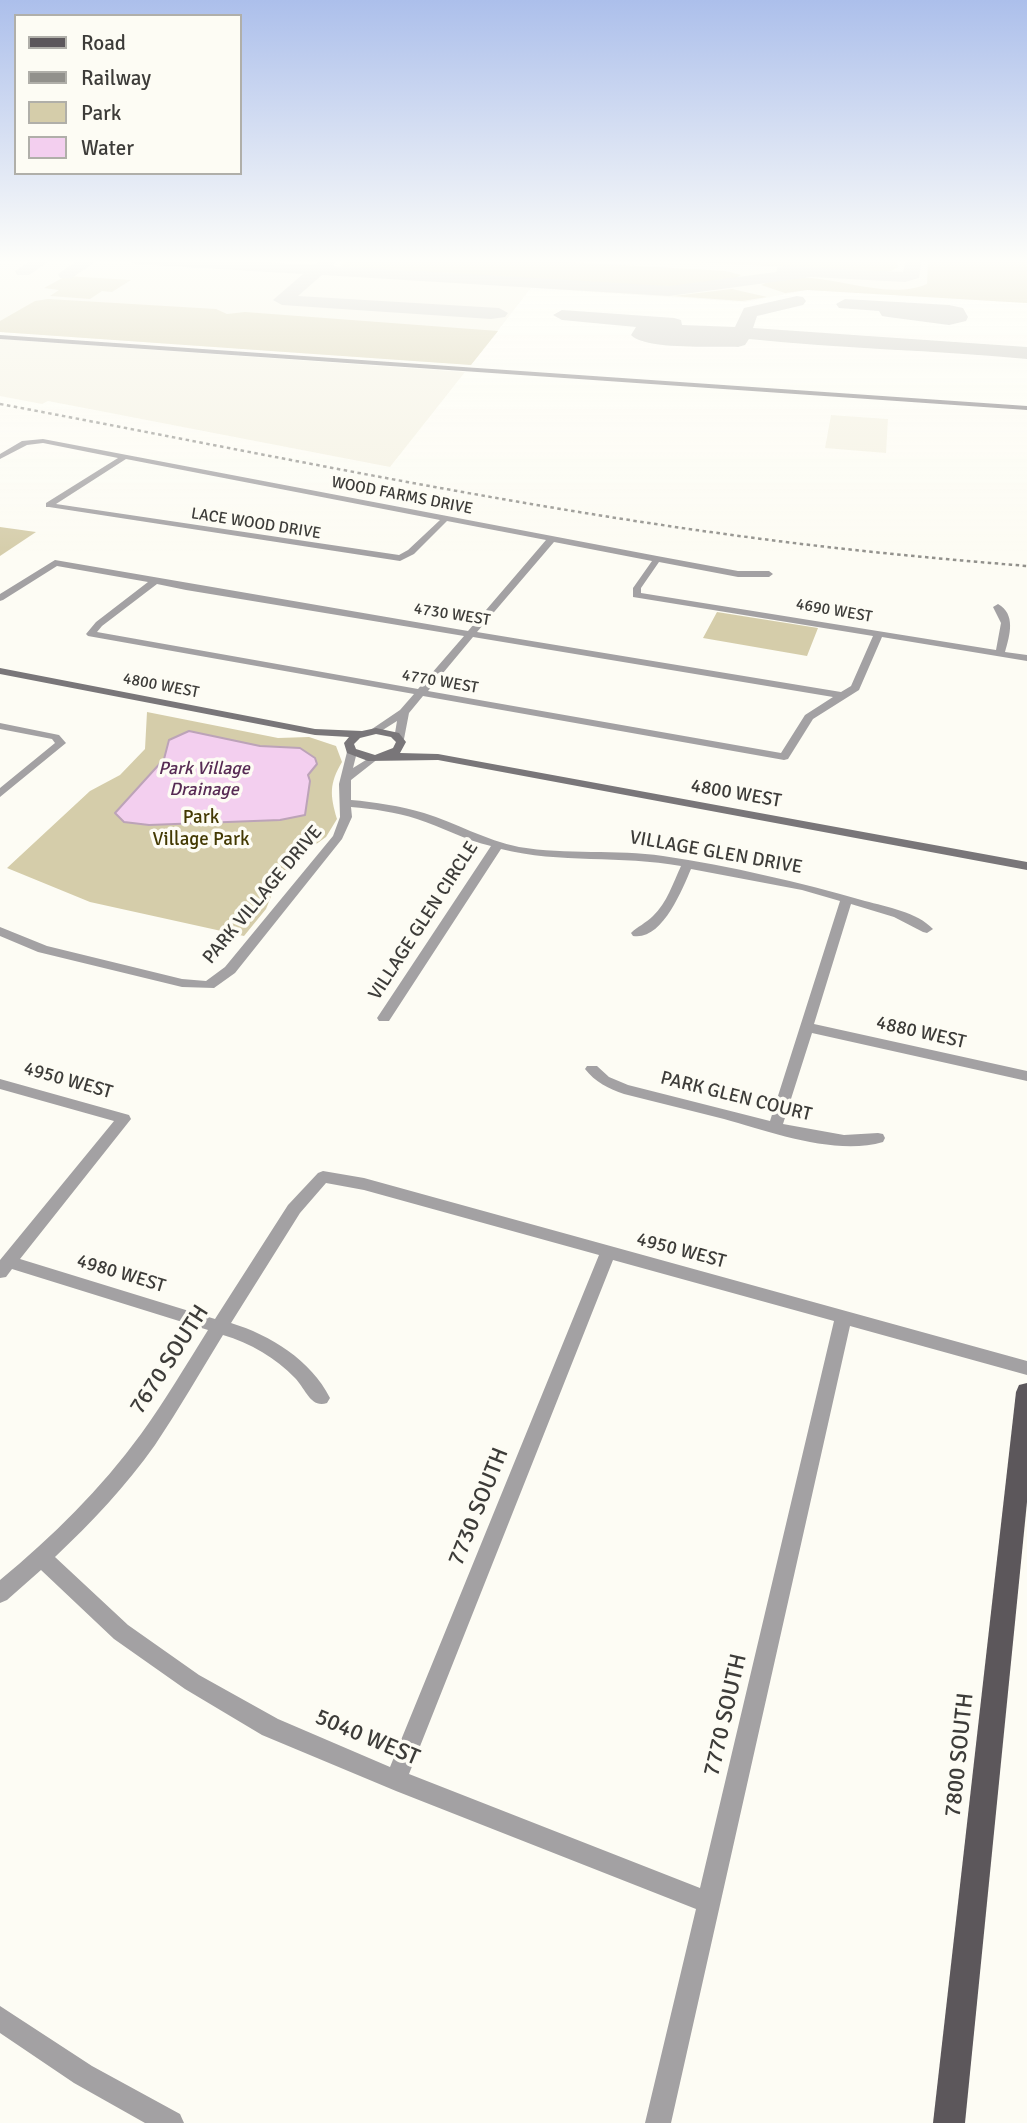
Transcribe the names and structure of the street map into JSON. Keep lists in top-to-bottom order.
{
  "streets": {
    "main road": ["7800 SOUTH"],
    "street": [
      "WOOD FARMS DRIVE",
      "LACE WOOD DRIVE",
      "4690 WEST",
      "4730 WEST",
      "4770 WEST",
      "4800 WEST",
      "VILLAGE GLEN DRIVE",
      "PARK VILLAGE DRIVE",
      "VILLAGE GLEN CIRCLE",
      "4880 WEST",
      "4950 WEST",
      "PARK GLEN COURT",
      "4980 WEST",
      "7670 SOUTH",
      "7730 SOUTH",
      "7770 SOUTH",
      "5040 WEST"
    ]
  },
  "crossings": [
    ["WOOD FARMS DRIVE", "LACE WOOD DRIVE"],
    ["WOOD FARMS DRIVE", "4690 WEST"],
    ["4730 WEST", "4770 WEST"],
    ["4800 WEST", "PARK VILLAGE DRIVE"],
    ["VILLAGE GLEN DRIVE", "PARK VILLAGE DRIVE"],
    ["VILLAGE GLEN DRIVE", "VILLAGE GLEN CIRCLE"],
    ["4950 WEST", "4980 WEST"],
    ["4950 WEST", "7670 SOUTH"],
    ["4950 WEST", "7730 SOUTH"],
    ["4950 WEST", "7770 SOUTH"],
    ["4980 WEST", "7670 SOUTH"],
    ["7670 SOUTH", "5040 WEST"],
    ["7730 SOUTH", "5040 WEST"],
    ["7770 SOUTH", "5040 WEST"]
  ],
  "water": ["Park Village Drainage"],
  "parks": ["Park Village Park"],
  "legend": [
    "Road",
    "Railway",
    "Park",
    "Water"
  ]
}
